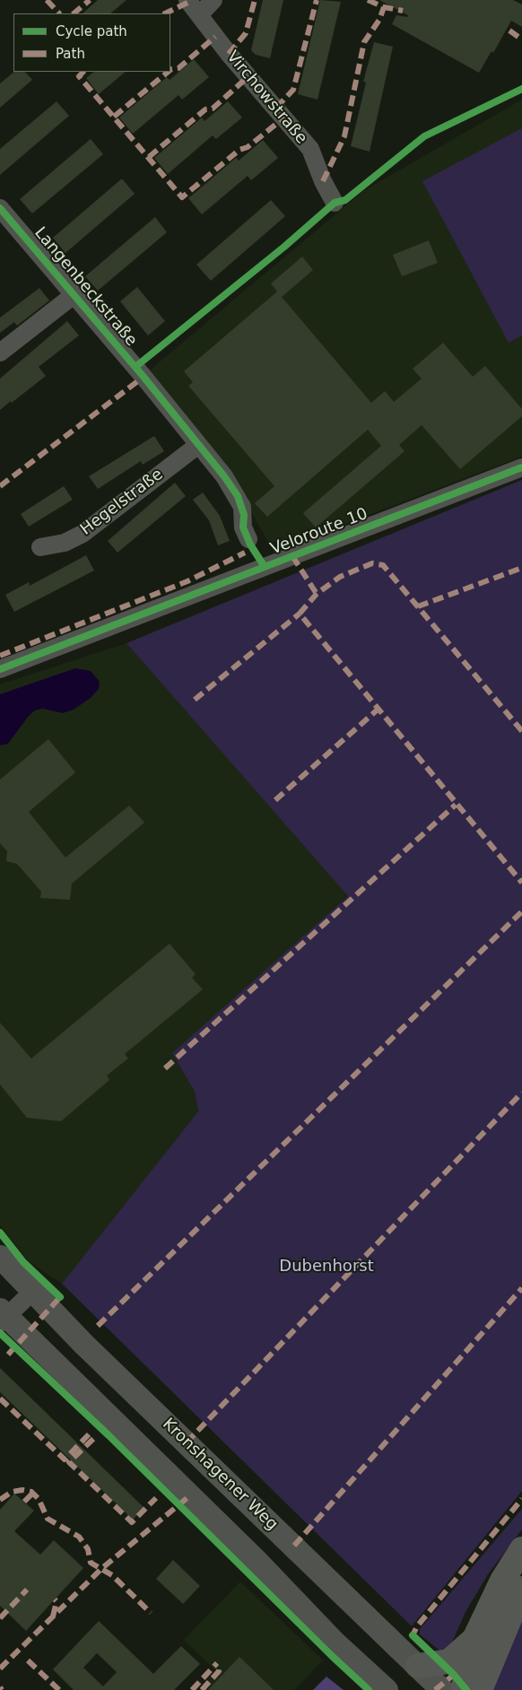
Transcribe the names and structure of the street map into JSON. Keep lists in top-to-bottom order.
{
  "streets": {
    "main road": ["Kronshagener Weg"],
    "street": [
      "Virchowstraße",
      "Langenbeckstraße",
      "Hegelstraße",
      "Veloroute 10"
    ]
  },
  "crossings": [
    ["Langenbeckstraße", "Hegelstraße"]
  ],
  "parks": ["Dubenhorst"],
  "legend": ["Cycle path", "Path"]
}
